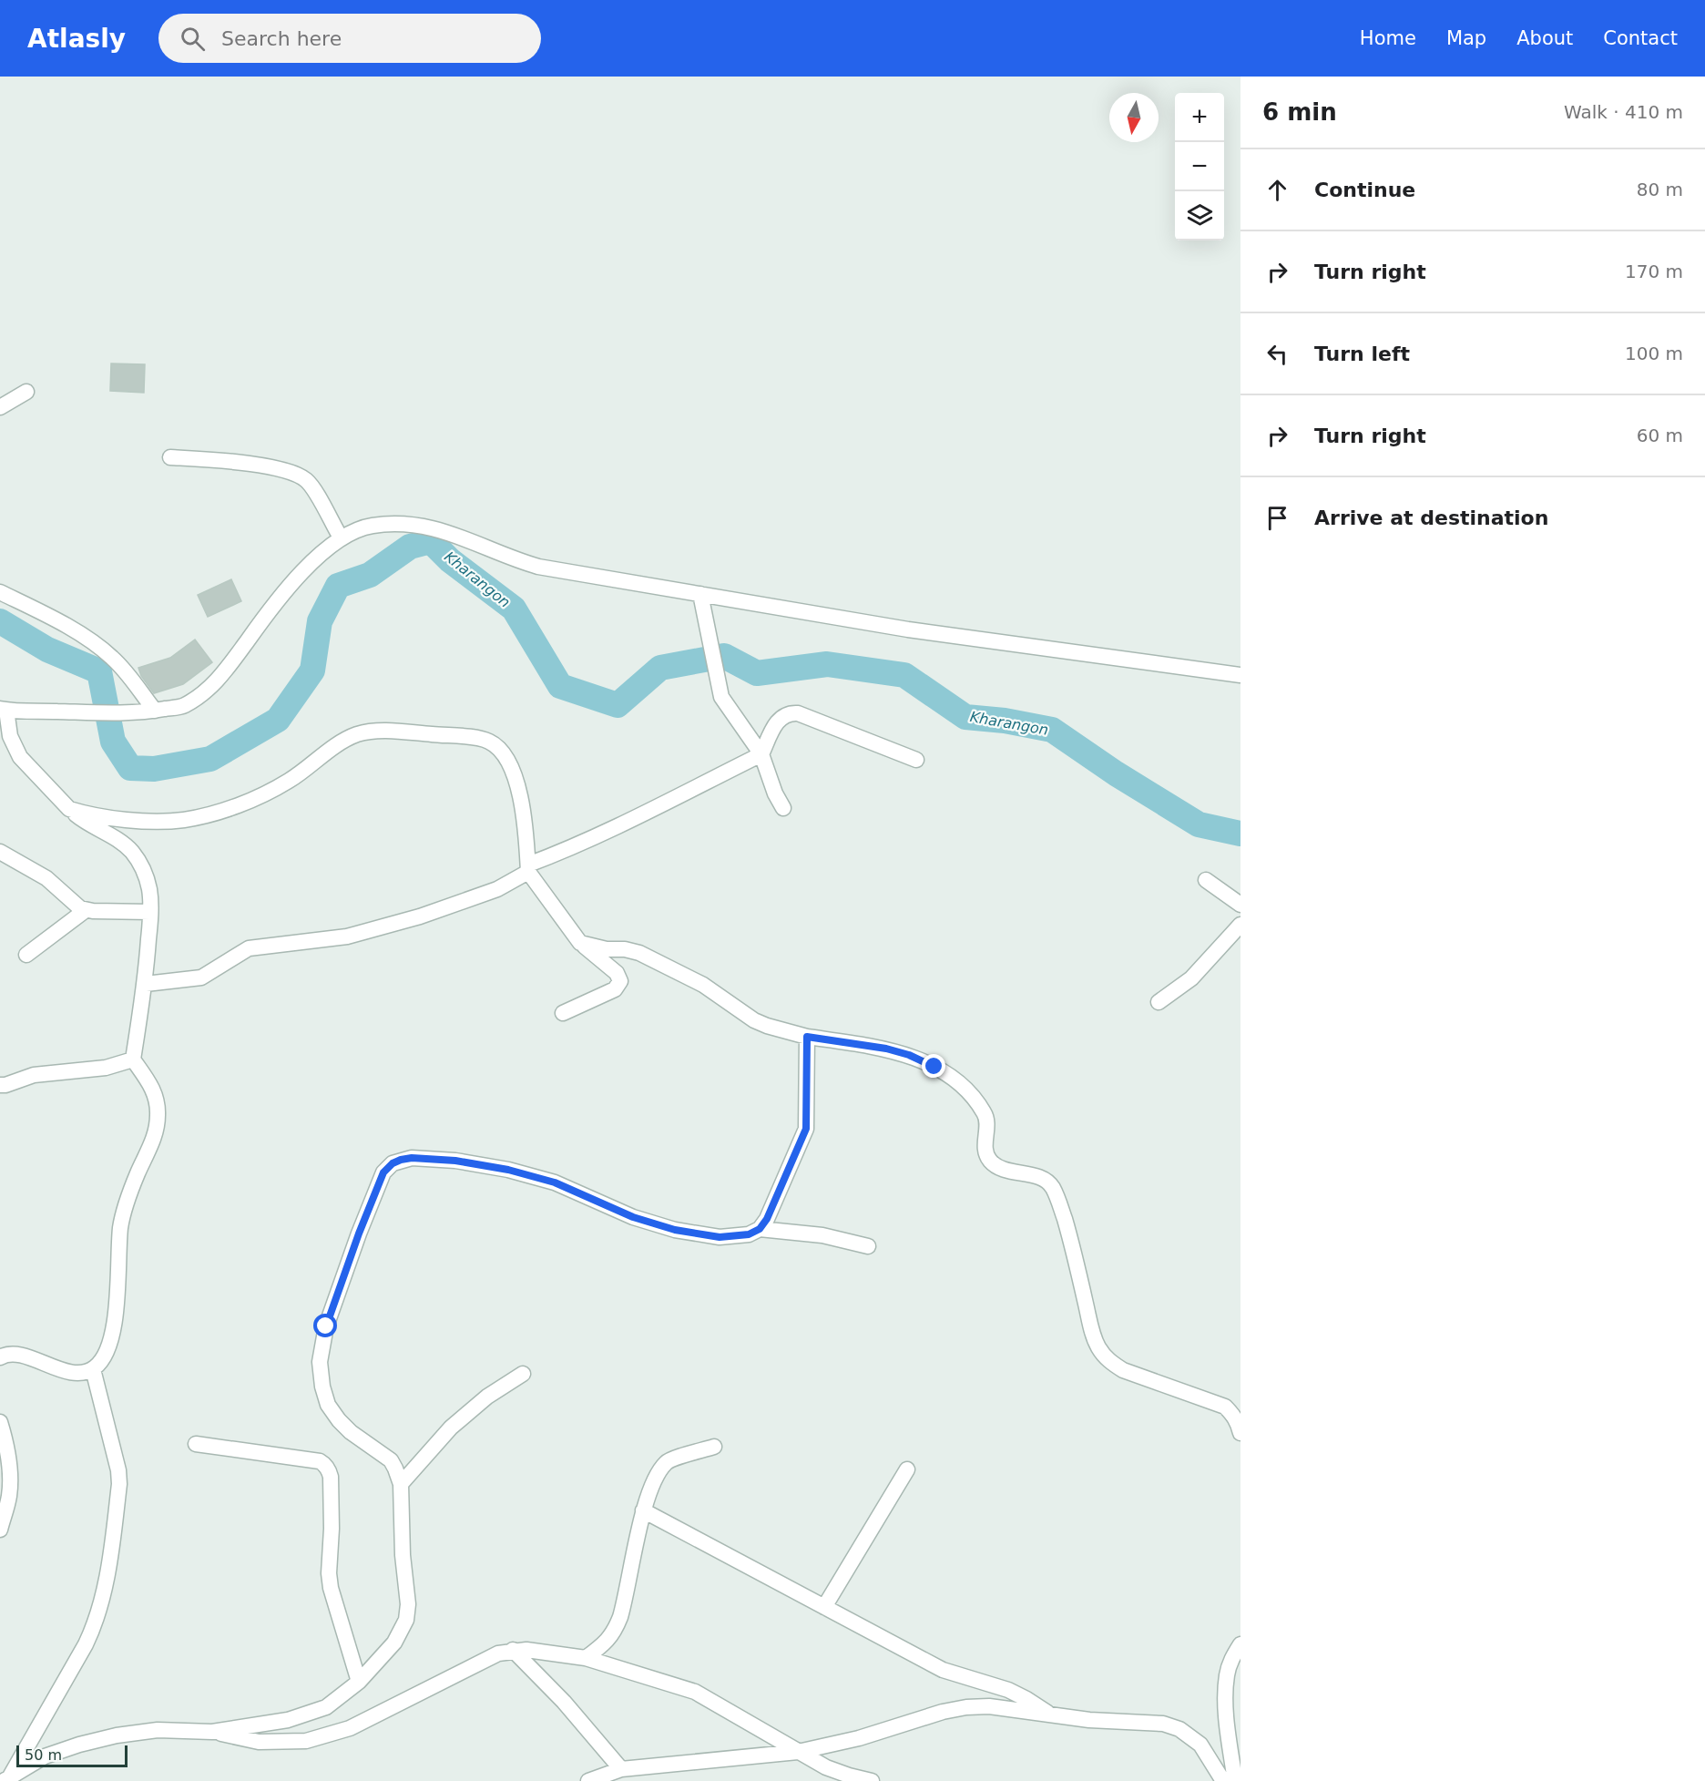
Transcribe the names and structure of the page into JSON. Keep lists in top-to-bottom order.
{
  "water": ["Kharangon"],
  "scale_bar": "50 m",
  "north": "bottom",
  "page": {
    "header": "Atlasly",
    "search": "Search here",
    "nav": [
      "Home",
      "Map",
      "About",
      "Contact"
    ],
    "heading": ["6 min", "Walk · 410 m"],
    "map_buttons": ["+", "−"],
    "list": [
      ["Continue", "80 m"],
      ["Turn right", "170 m"],
      ["Turn left", "100 m"],
      ["Turn right", "60 m"],
      "Arrive at destination"
    ],
    "scale": "50 m"
  }
}
